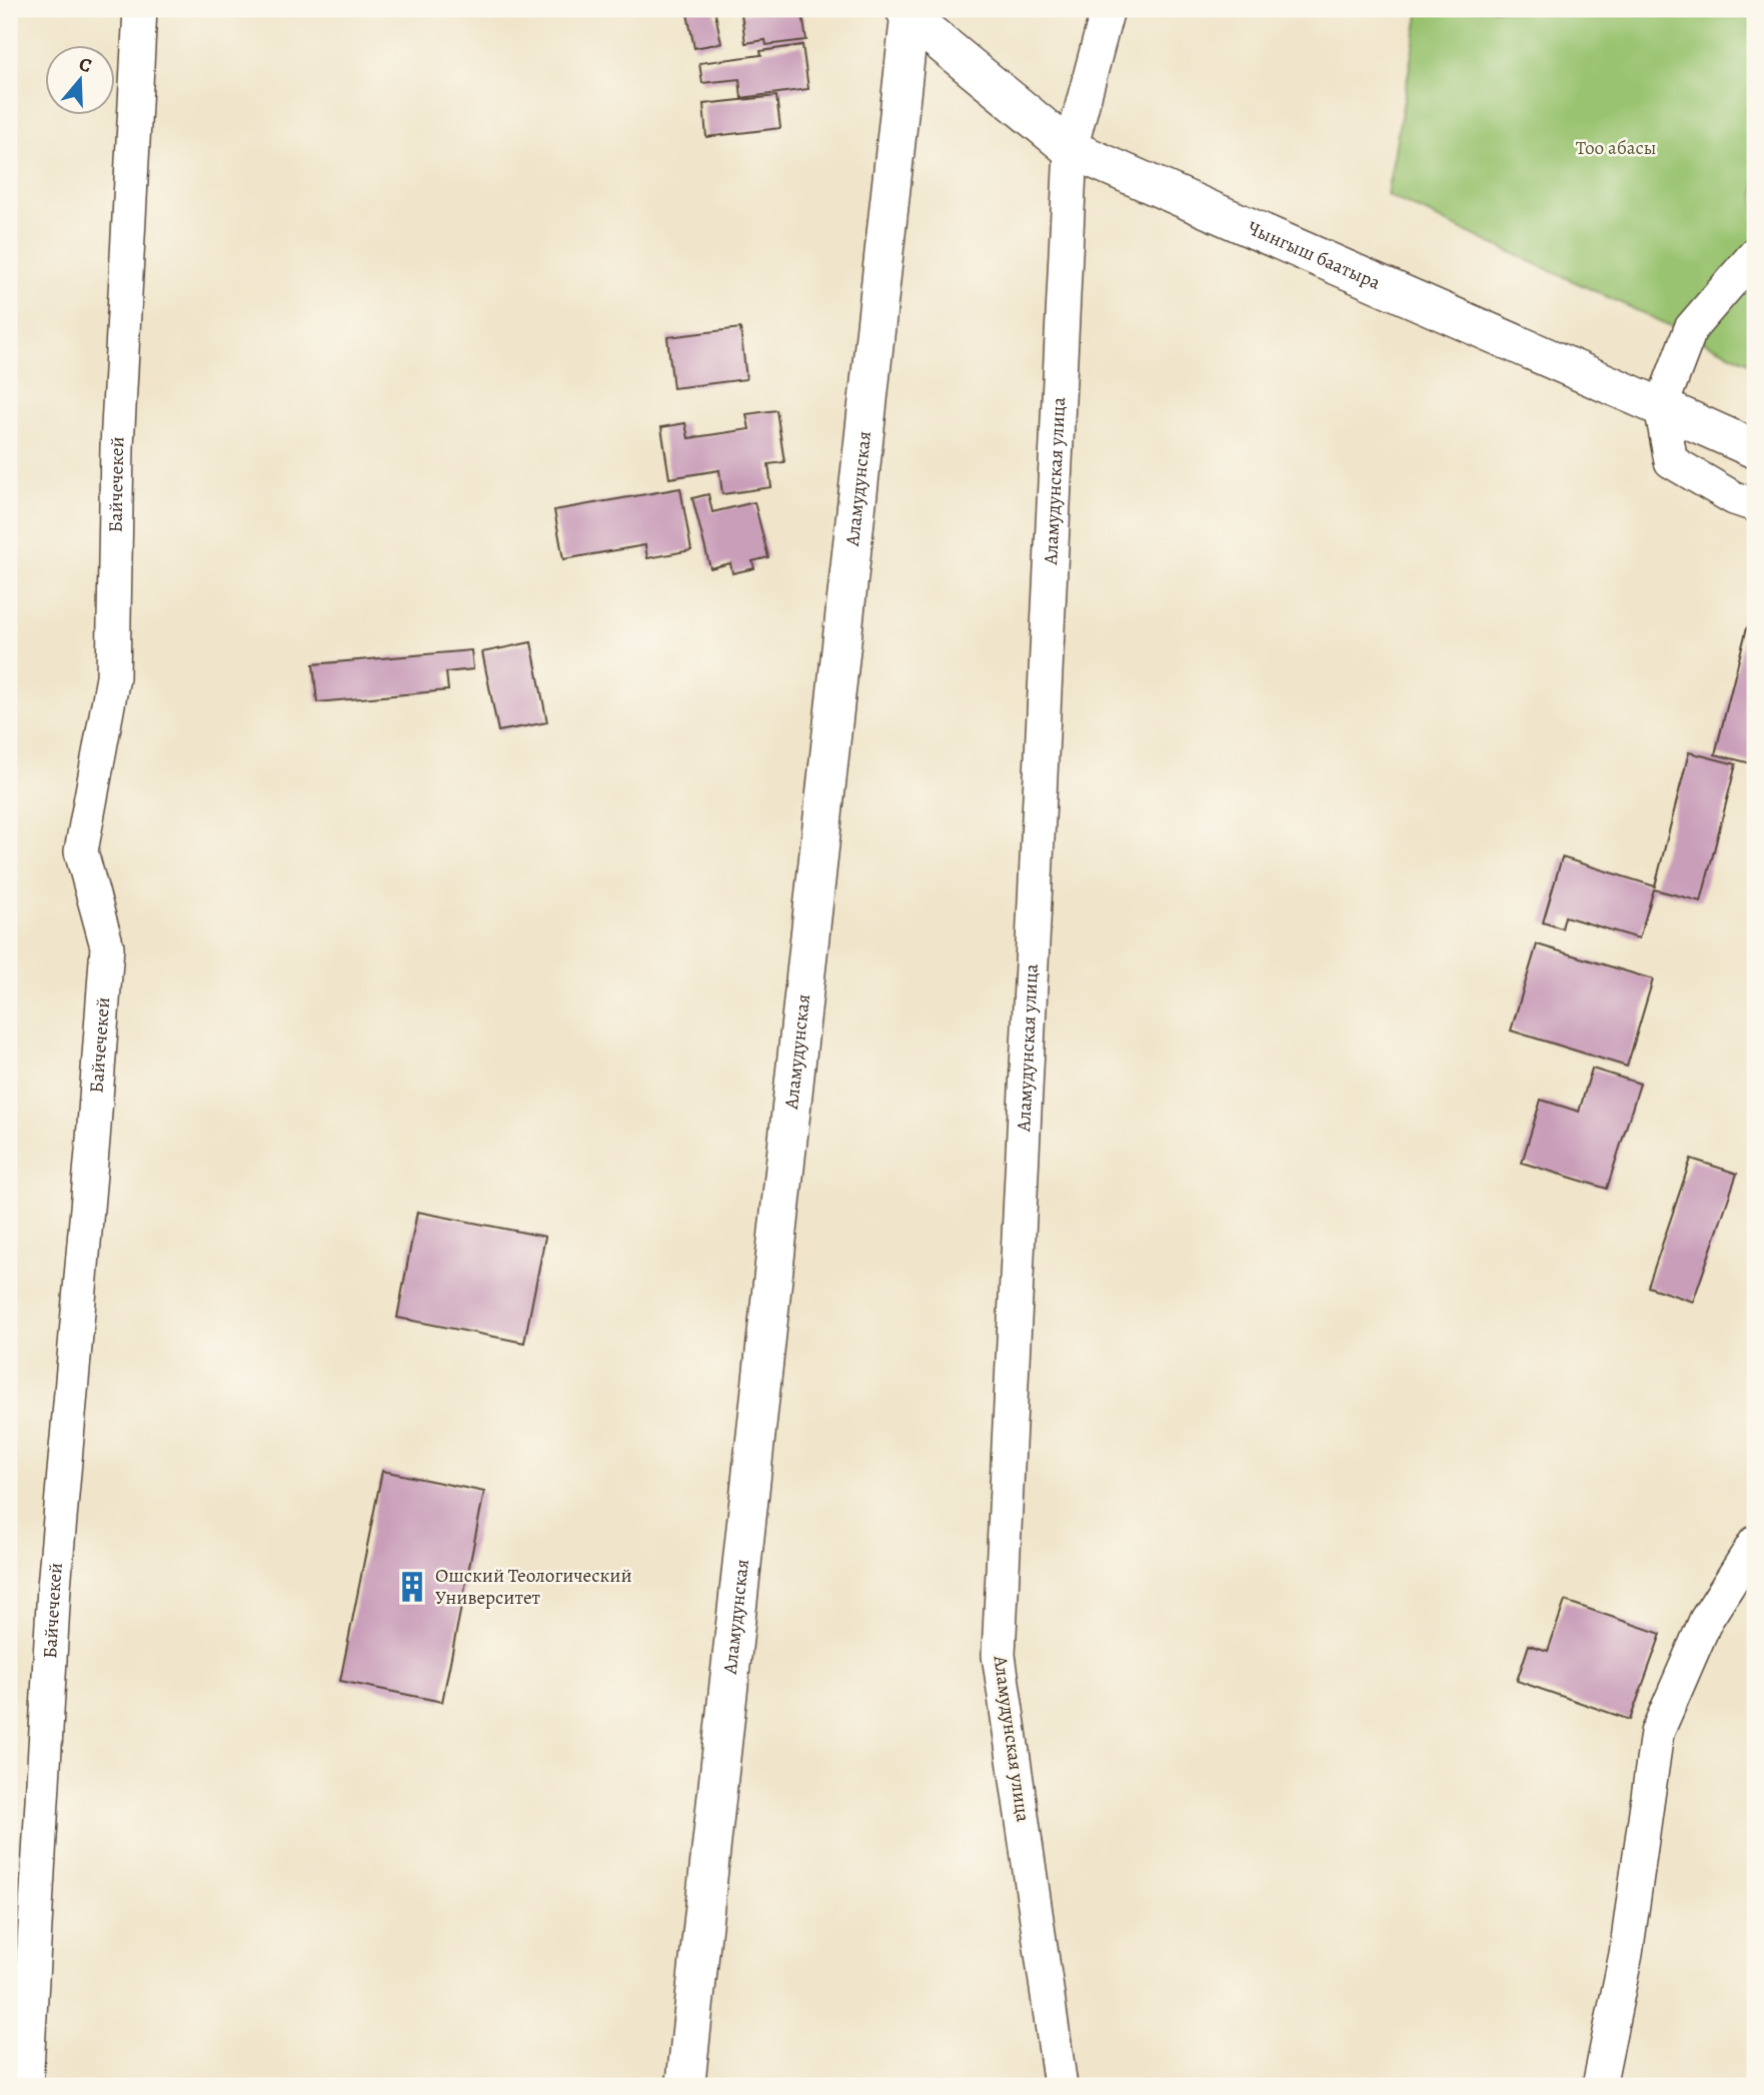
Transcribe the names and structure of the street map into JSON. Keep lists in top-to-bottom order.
{
  "streets": {
    "street": [
      "Чынгыш баатыра",
      "Аламудунская улица",
      "Байчечекей",
      "Аламудунская"
    ]
  },
  "crossings": [
    ["Чынгыш баатыра", "Аламудунская улица"],
    ["Чынгыш баатыра", "Аламудунская"]
  ],
  "parks": ["Тоо абасы"],
  "places": {
    "building": ["Ошский Теологический Университет"]
  },
  "north": "top"
}
